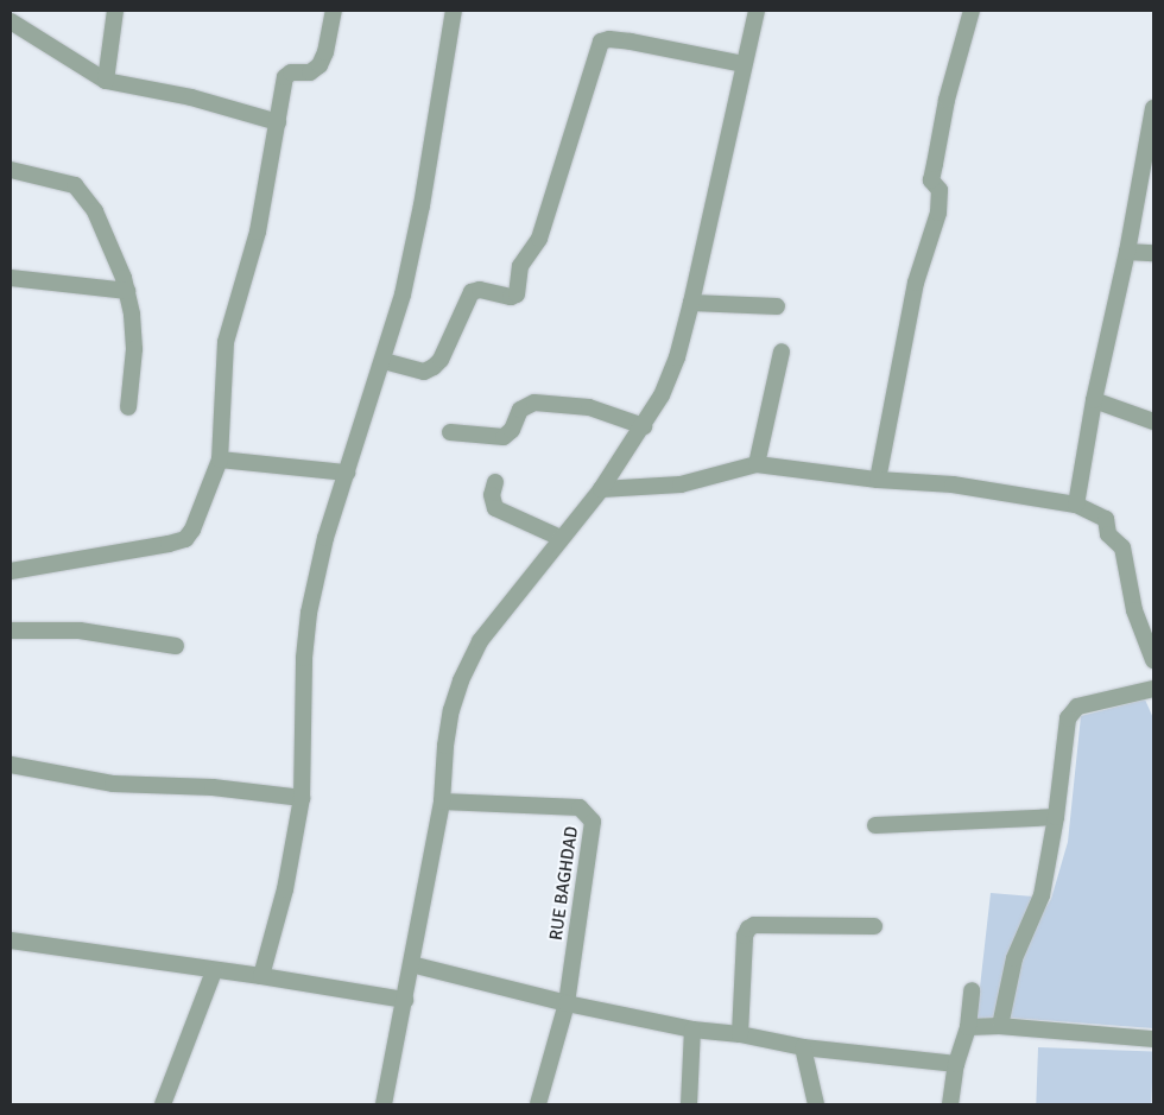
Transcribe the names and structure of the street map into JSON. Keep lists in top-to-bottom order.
{
  "streets": {
    "street": ["RUE BAGHDAD"]
  }
}
